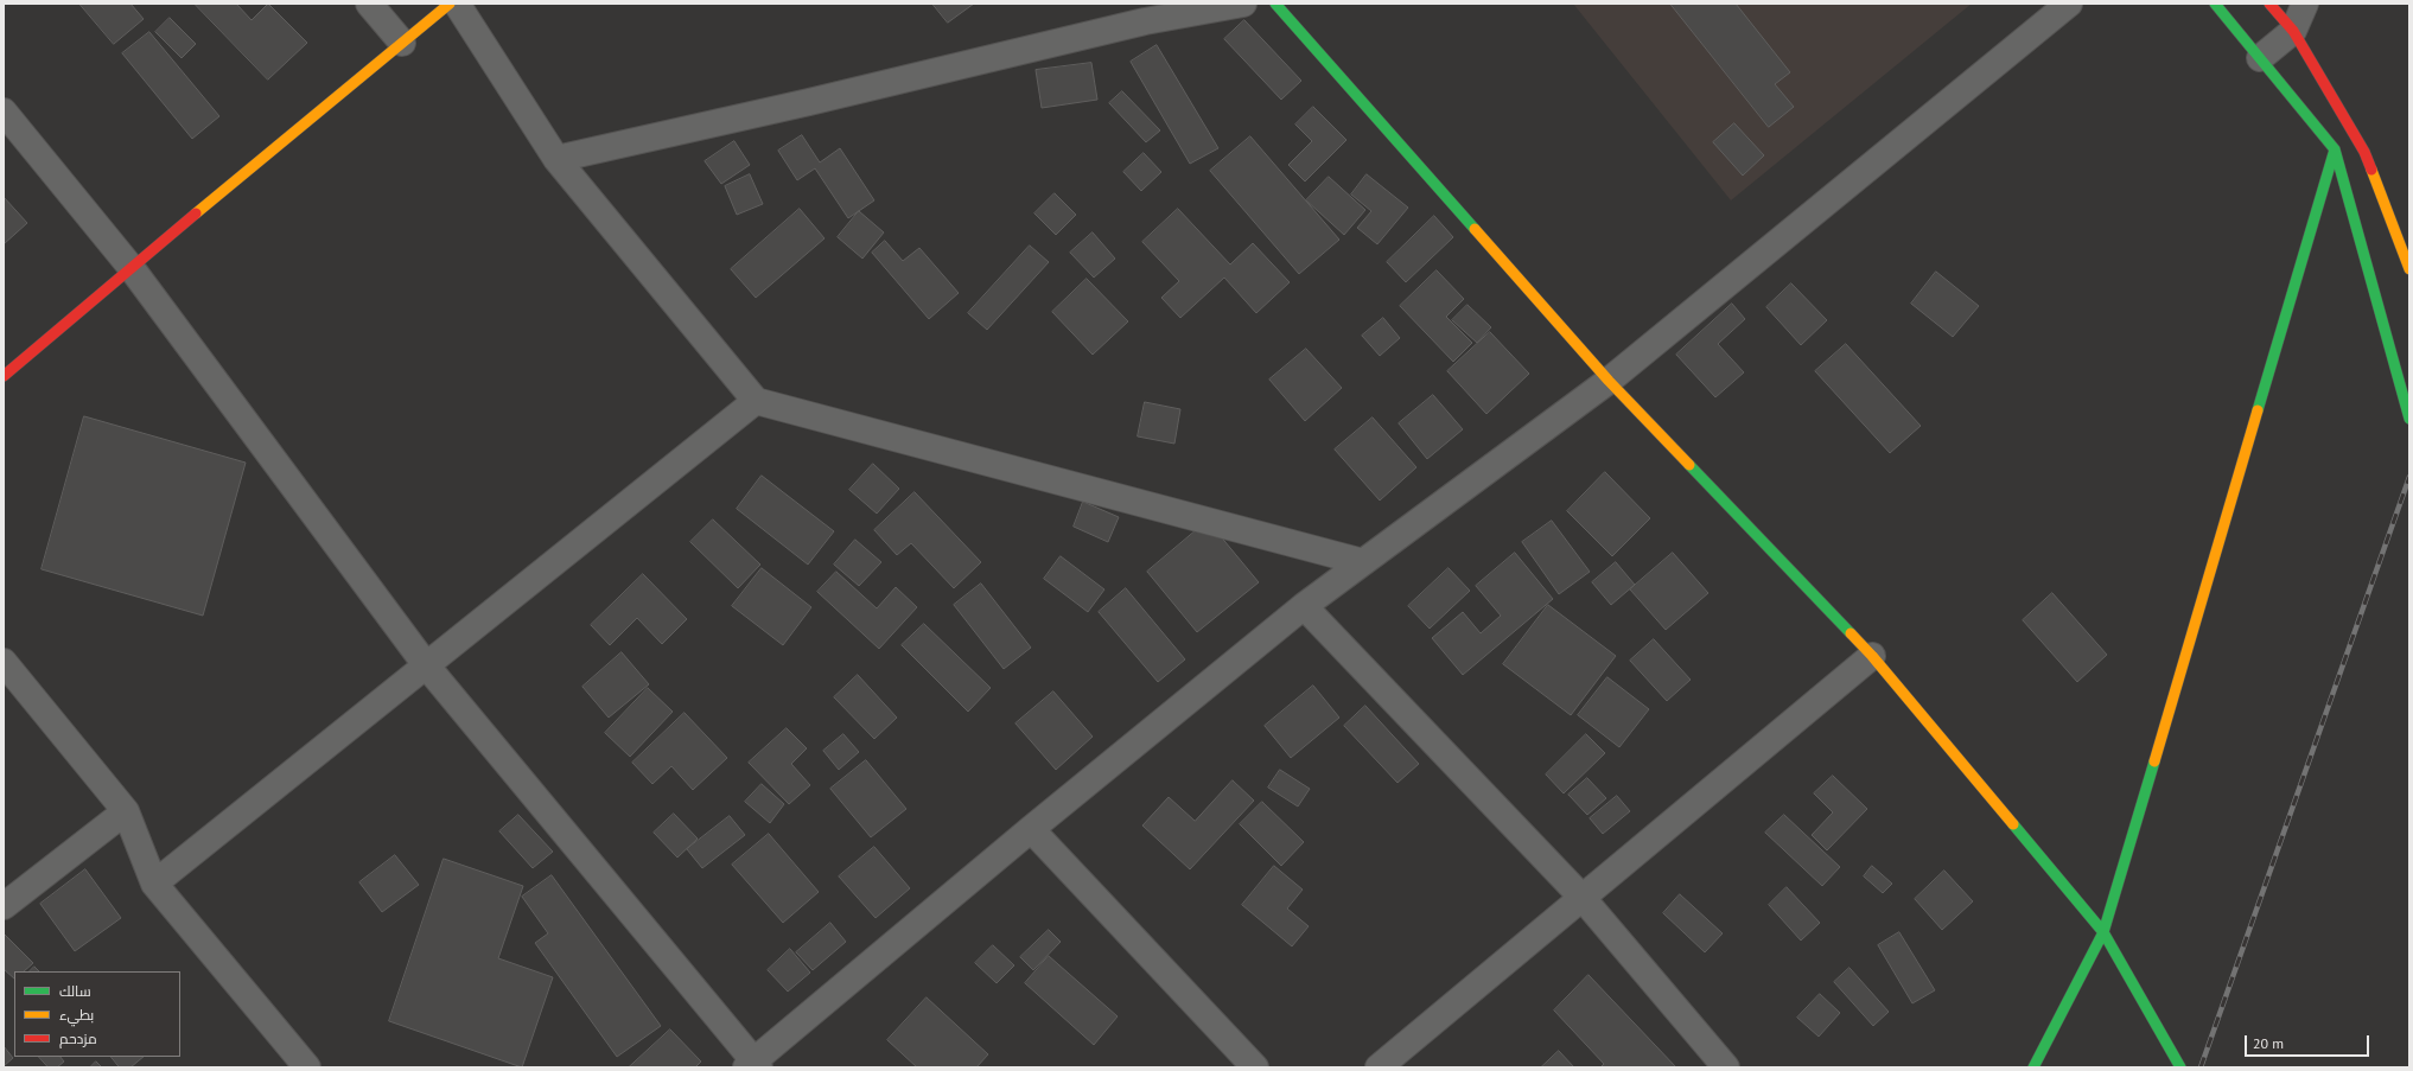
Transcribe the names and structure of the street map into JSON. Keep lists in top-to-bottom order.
{
  "legend": ["سالك", "بطيء", "مزدحم"],
  "scale_bar": "20 m"
}
